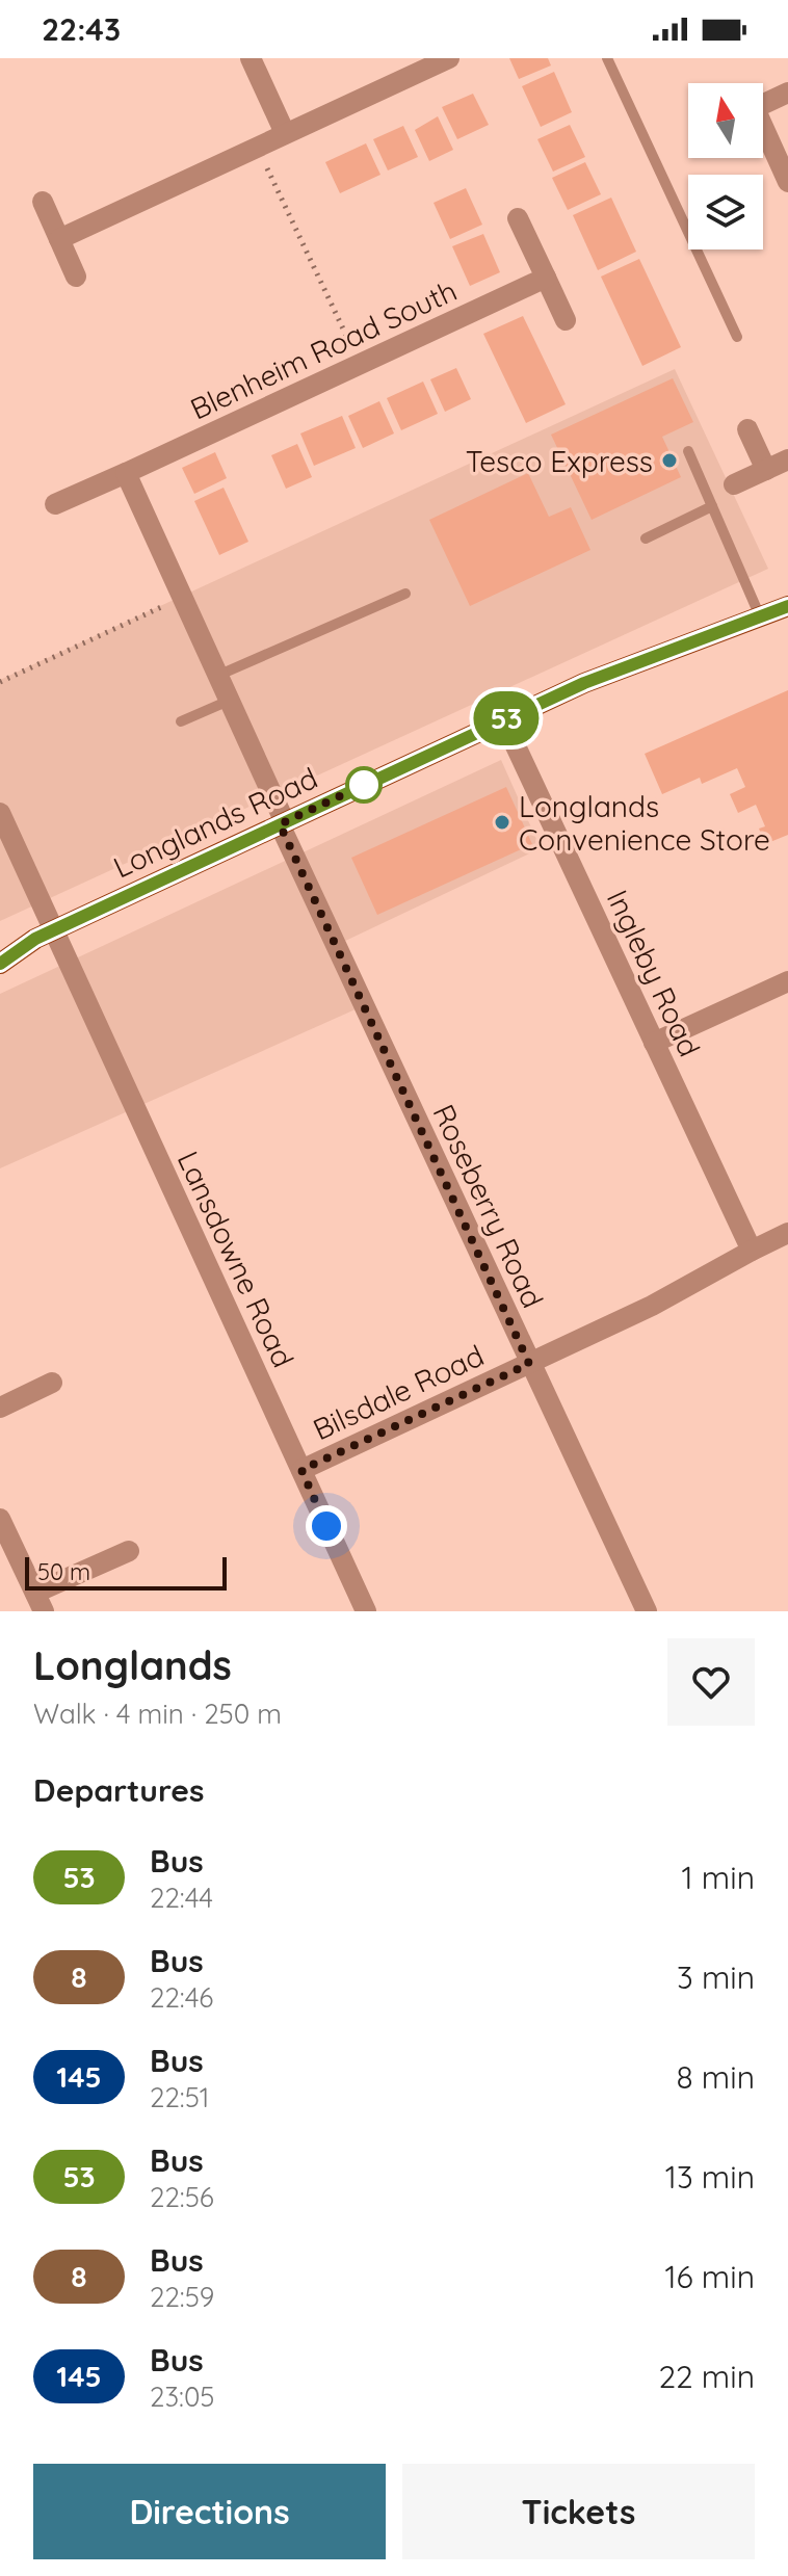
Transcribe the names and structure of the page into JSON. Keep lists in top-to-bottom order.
{
  "streets": {
    "main road": ["Longlands Road"],
    "street": [
      "Blenheim Road South",
      "Ingleby Road",
      "Roseberry Road",
      "Lansdowne Road",
      "Bilsdale Road"
    ]
  },
  "crossings": [
    ["Longlands Road", "Ingleby Road"],
    ["Longlands Road", "Roseberry Road"],
    ["Longlands Road", "Lansdowne Road"],
    ["Ingleby Road", "Bilsdale Road"],
    ["Roseberry Road", "Bilsdale Road"],
    ["Lansdowne Road", "Bilsdale Road"]
  ],
  "places": ["Tesco Express", "Longlands Convenience Store"],
  "lines": ["bus line 53"],
  "scale_bar": "50 m",
  "north": "top",
  "page": {
    "status": "22:43",
    "on_map": "53",
    "scale": "50 m",
    "heading": [
      ["Longlands", "Walk · 4 min · 250 m"],
      "Departures"
    ],
    "list": [
      {
        "mark": "53",
        "name": "Bus",
        "note": "22:44",
        "value": "1 min"
      },
      {
        "mark": "8",
        "name": "Bus",
        "note": "22:46",
        "value": "3 min"
      },
      {
        "mark": "145",
        "name": "Bus",
        "note": "22:51",
        "value": "8 min"
      },
      {
        "mark": "53",
        "name": "Bus",
        "note": "22:56",
        "value": "13 min"
      },
      {
        "mark": "8",
        "name": "Bus",
        "note": "22:59",
        "value": "16 min"
      },
      {
        "mark": "145",
        "name": "Bus",
        "note": "23:05",
        "value": "22 min"
      }
    ],
    "buttons": ["Directions", "Tickets"]
  }
}
